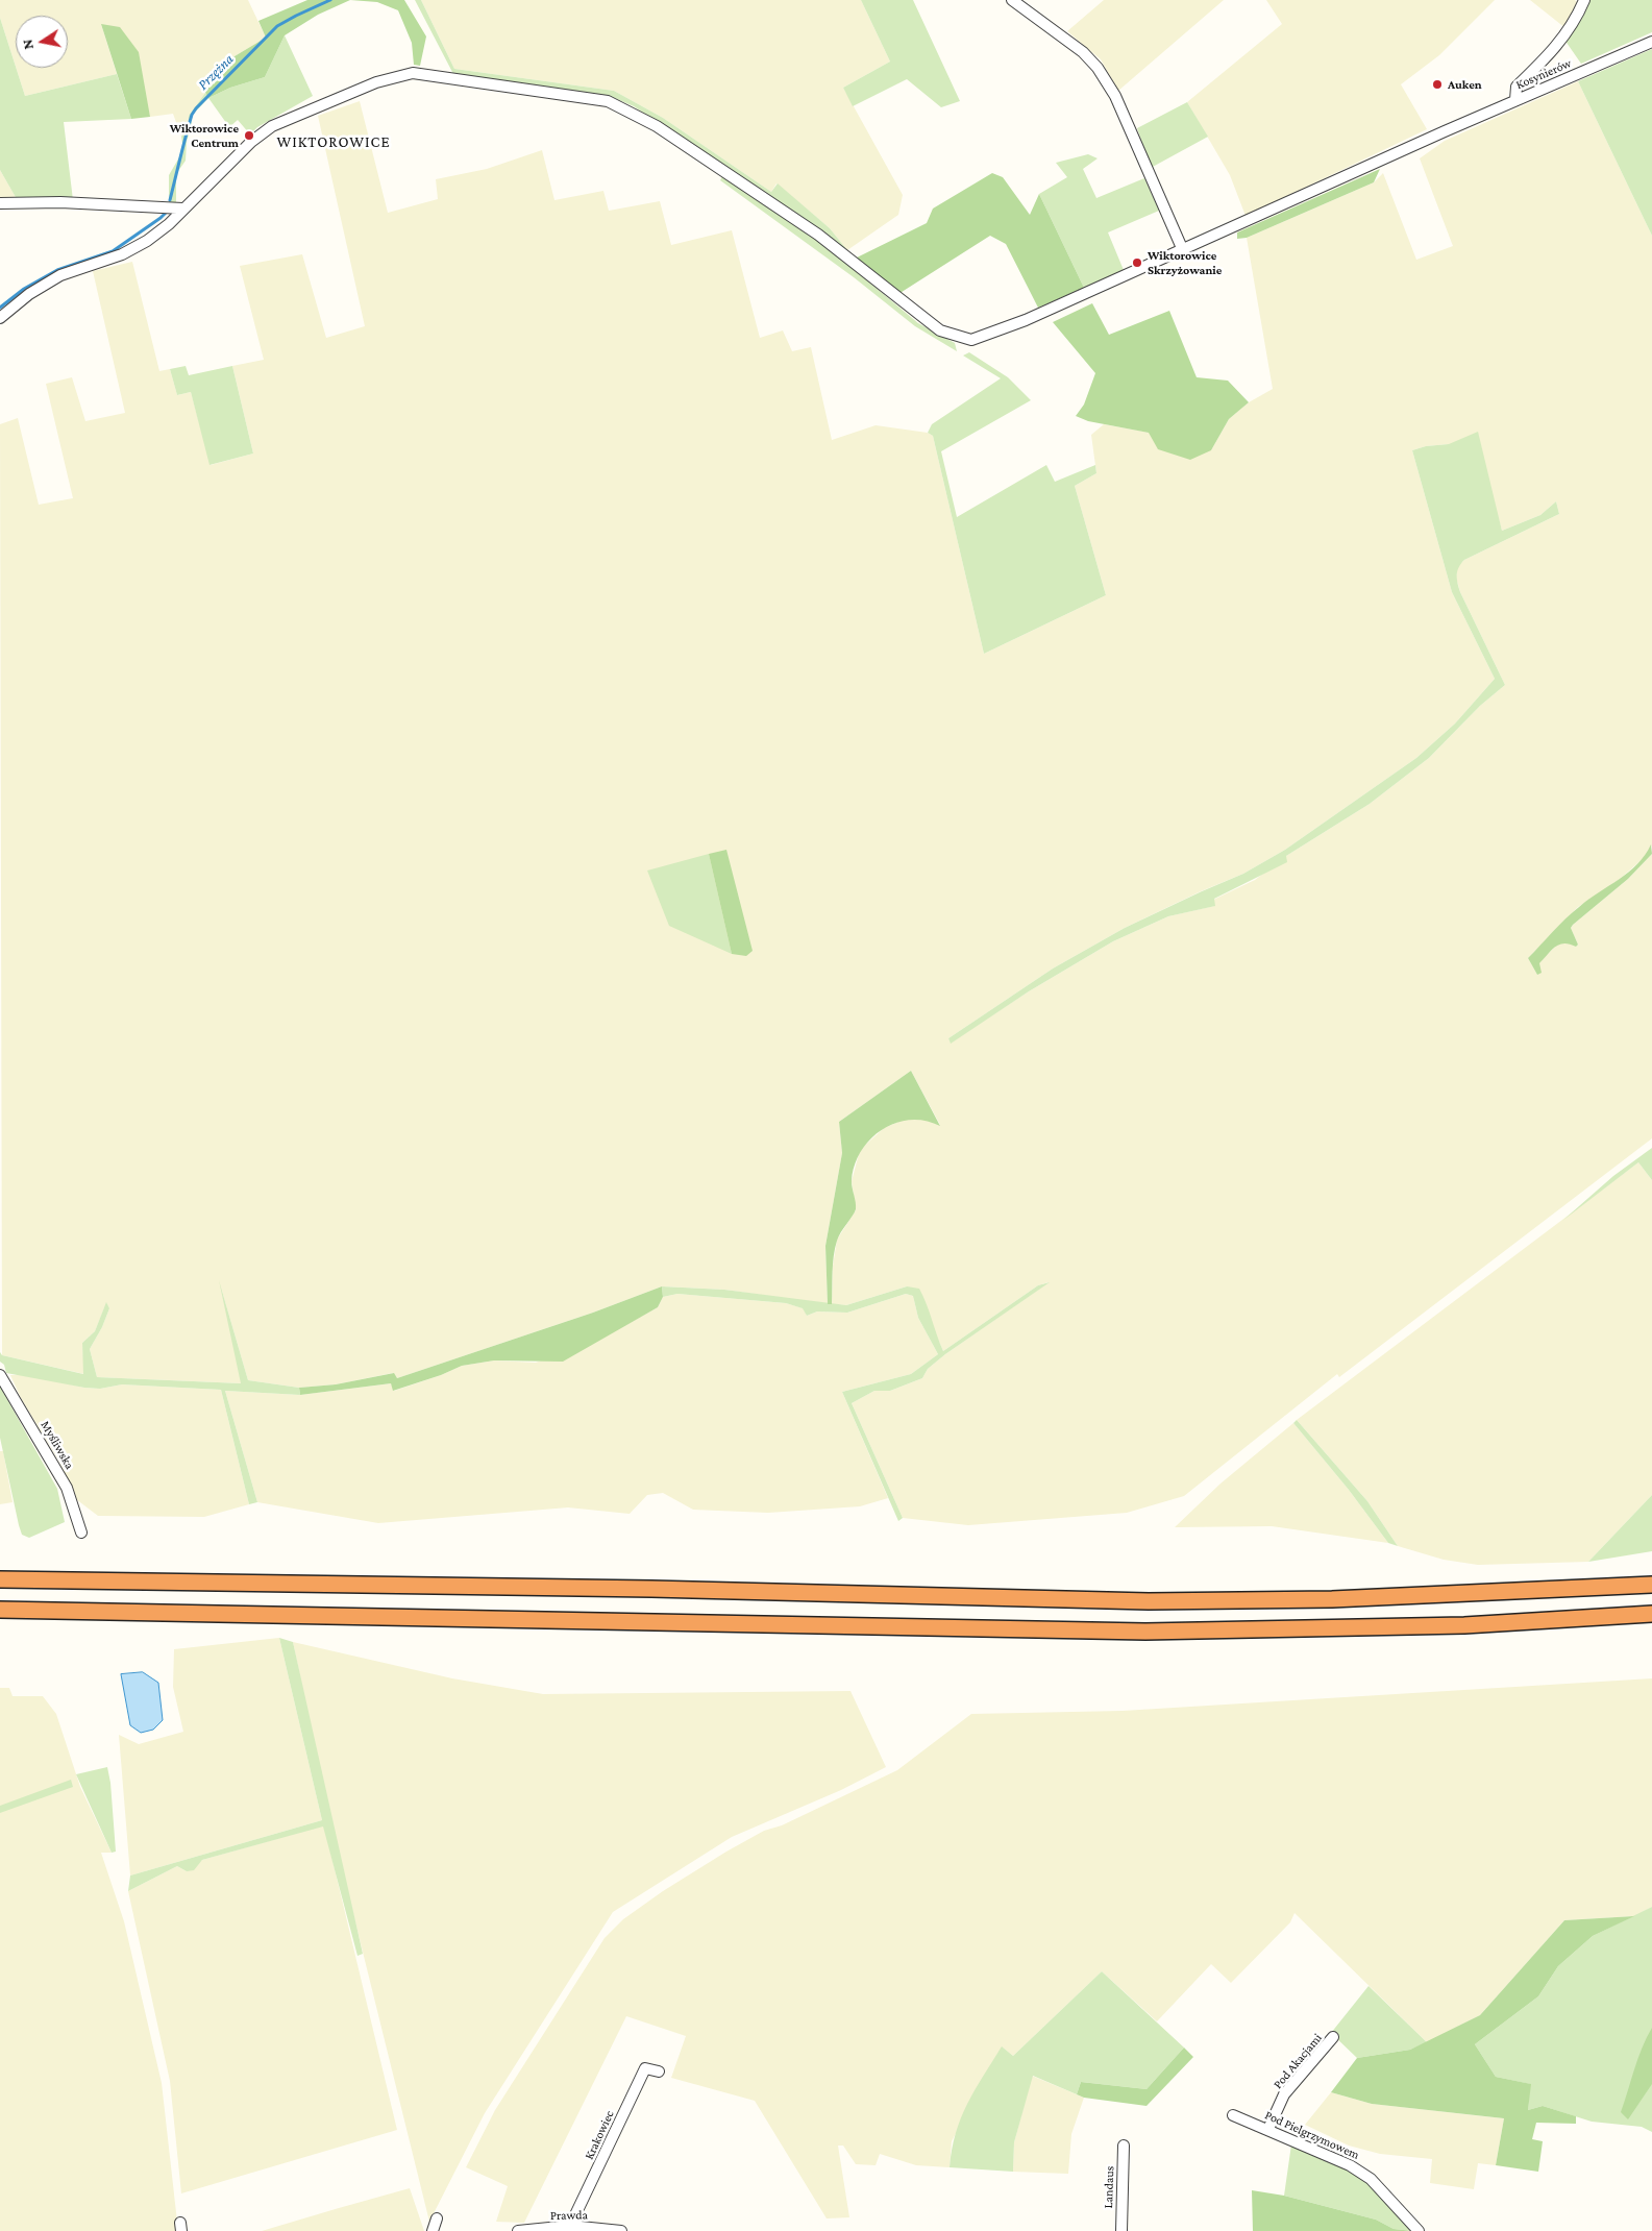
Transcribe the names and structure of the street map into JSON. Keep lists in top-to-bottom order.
{
  "streets": {
    "street": [
      "Kosynierów",
      "Myśliwska",
      "Pod Akacjami",
      "Krakowiec",
      "Pod Pielgrzymowem",
      "Landaus",
      "Prawda"
    ]
  },
  "crossings": [
    ["Pod Akacjami", "Pod Pielgrzymowem"],
    ["Krakowiec", "Prawda"]
  ],
  "districts": ["WIKTOROWICE"],
  "water": ["Przężna"],
  "places": ["Auken", "Wiktorowice Centrum", "Wiktorowice Skrzyżowanie"],
  "north": "left"
}
